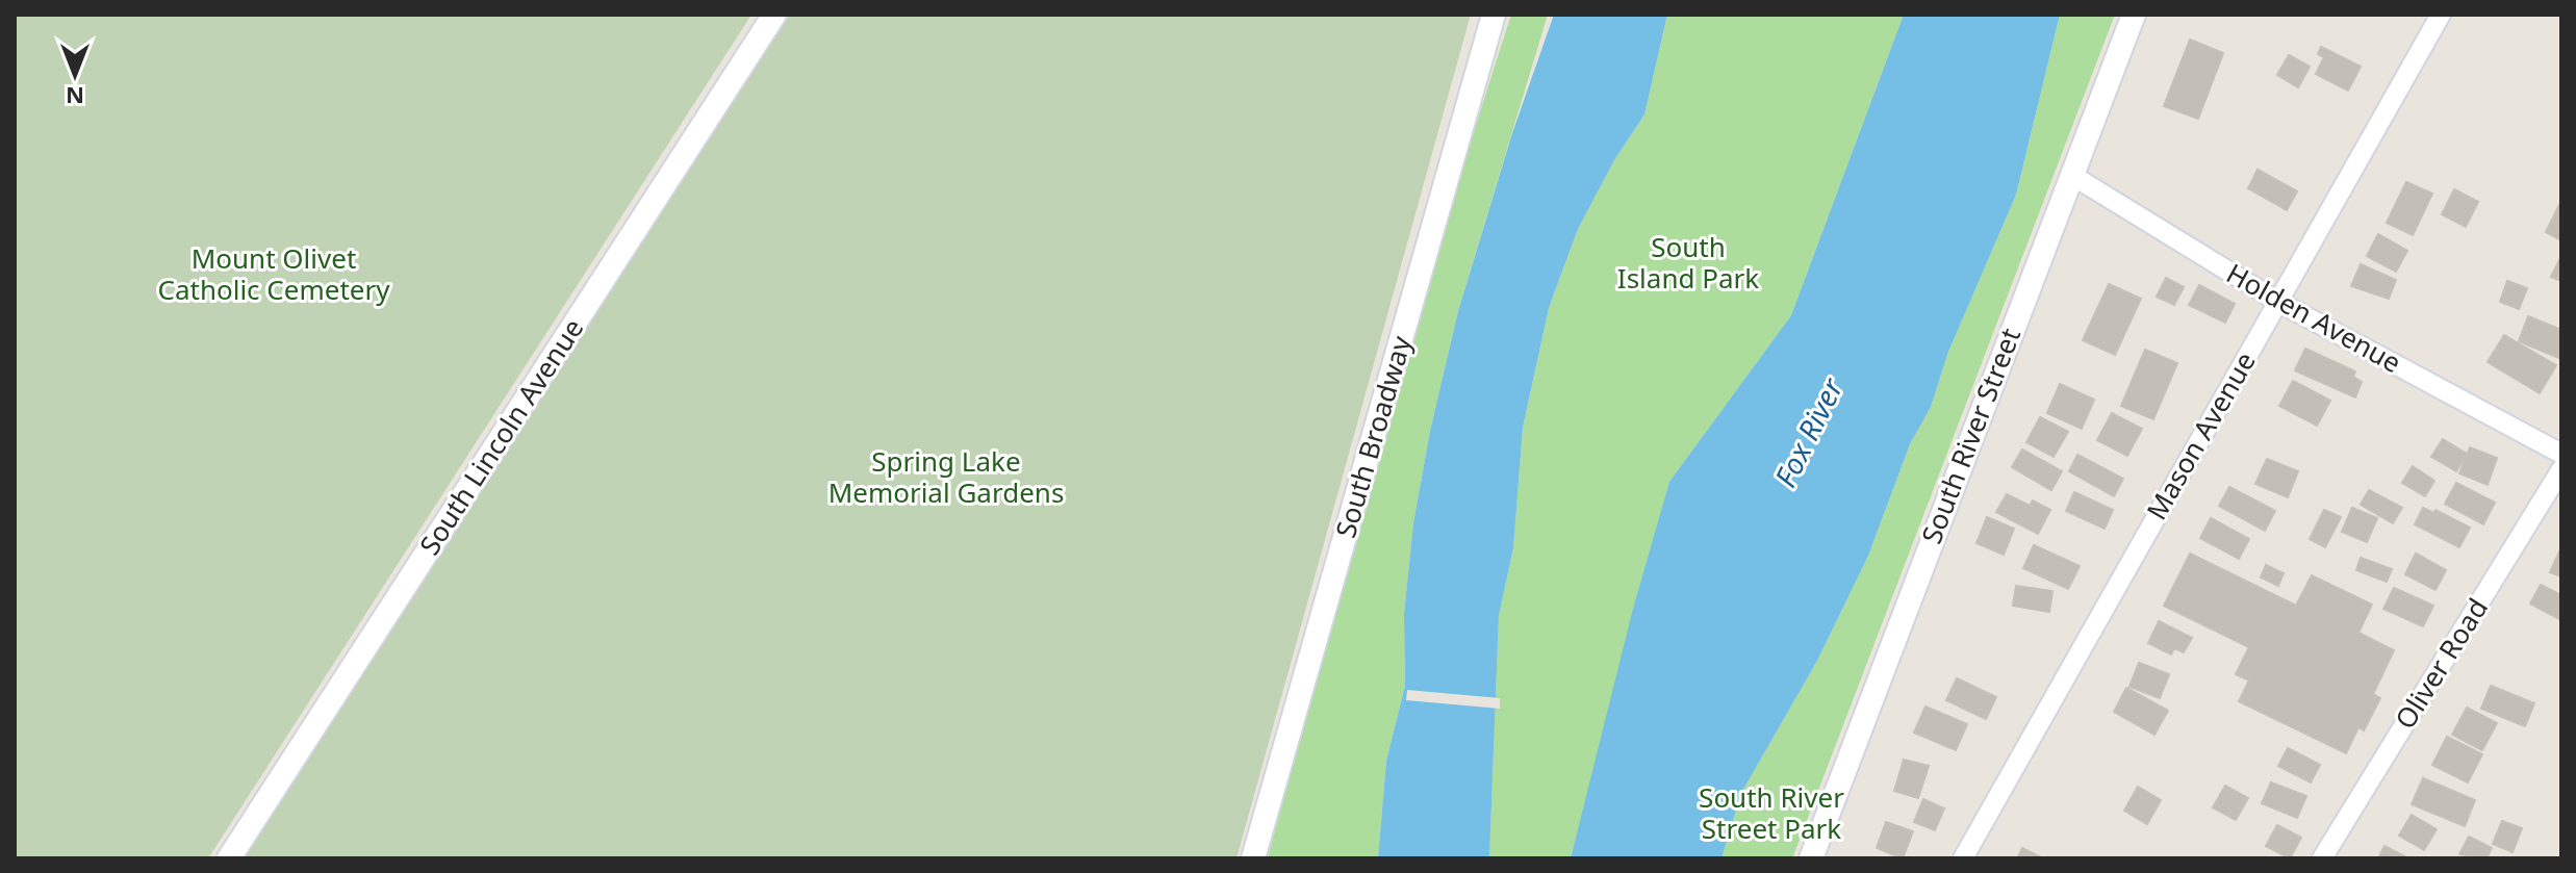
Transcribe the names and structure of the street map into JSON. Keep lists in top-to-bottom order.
{
  "streets": {
    "street": [
      "Holden Avenue",
      "South River Street",
      "Mason Avenue",
      "South Lincoln Avenue",
      "South Broadway",
      "Oliver Road"
    ]
  },
  "crossings": [
    ["Holden Avenue", "South River Street"],
    ["Holden Avenue", "Mason Avenue"]
  ],
  "water": ["Fox River"],
  "parks": [
    "South Island Park",
    "Mount Olivet Catholic Cemetery",
    "Spring Lake Memorial Gardens",
    "South River Street Park"
  ],
  "north": "bottom"
}
